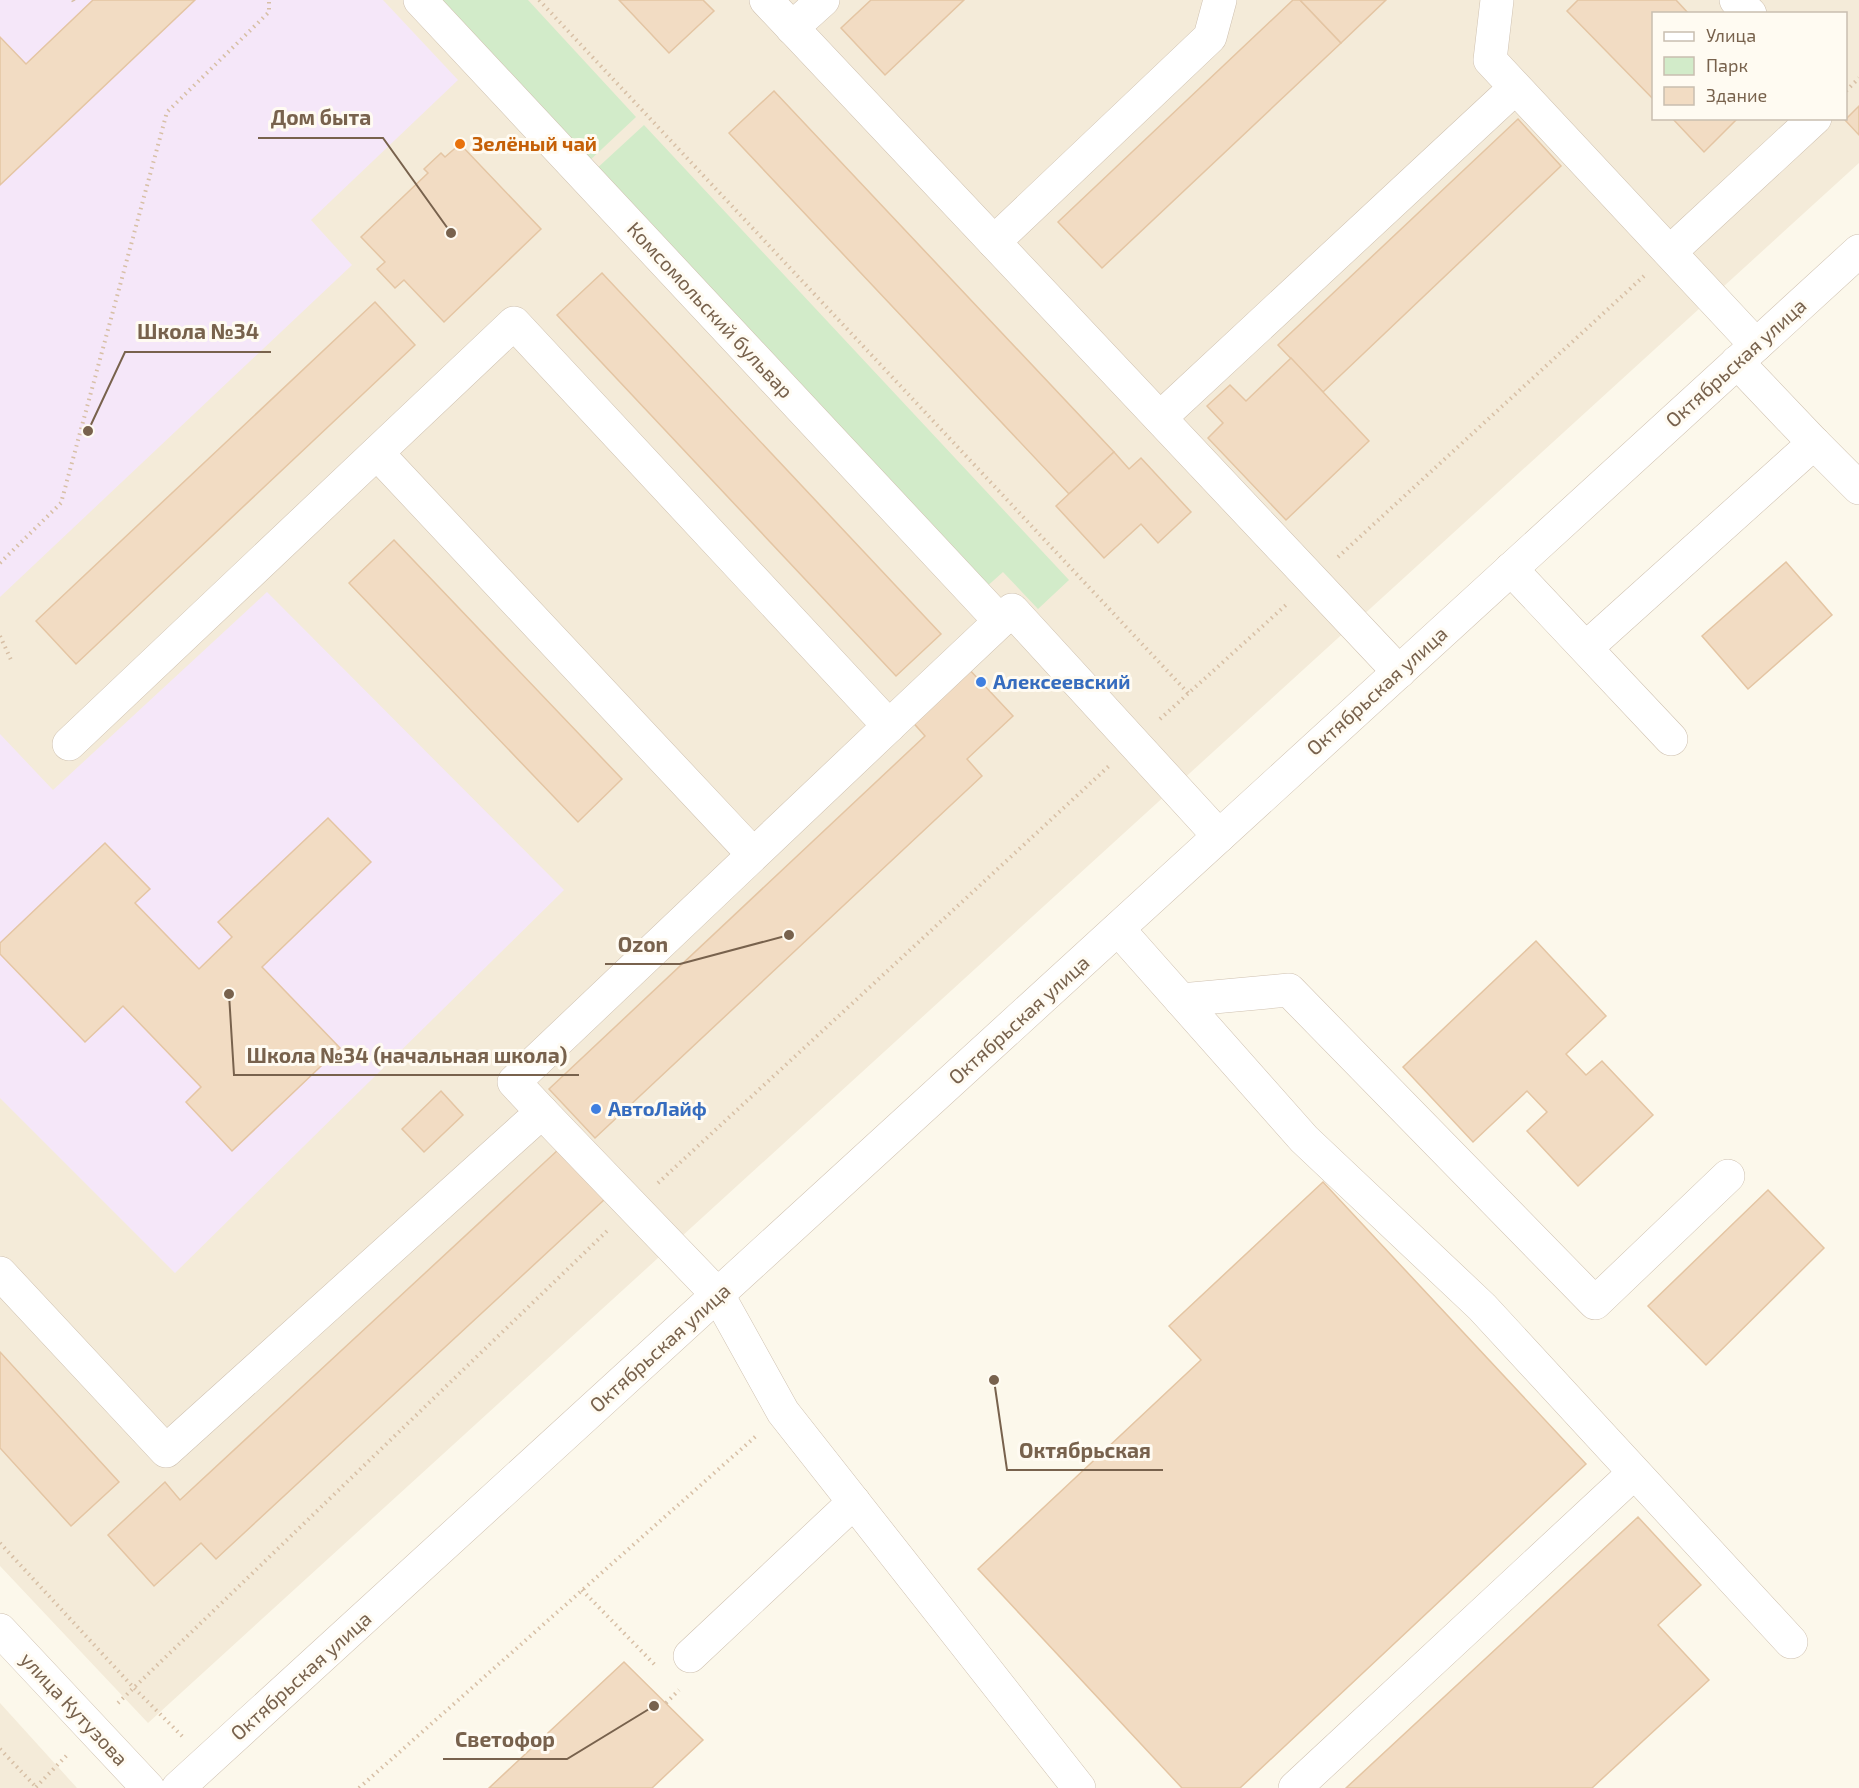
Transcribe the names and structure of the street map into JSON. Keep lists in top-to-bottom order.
{
  "streets": {
    "street": ["Комсомольский бульвар", "Октябрьская улица", "улица Кутузова"]
  },
  "places": [
    "Зелёный чай",
    "Дом быта",
    "Школа №34",
    "Алексеевский",
    "Ozon",
    "Школа №34 (начальная школа)",
    "АвтоЛайф",
    "Октябрьская",
    "Светофор"
  ],
  "legend": ["Улица", "Парк", "Здание"]
}
